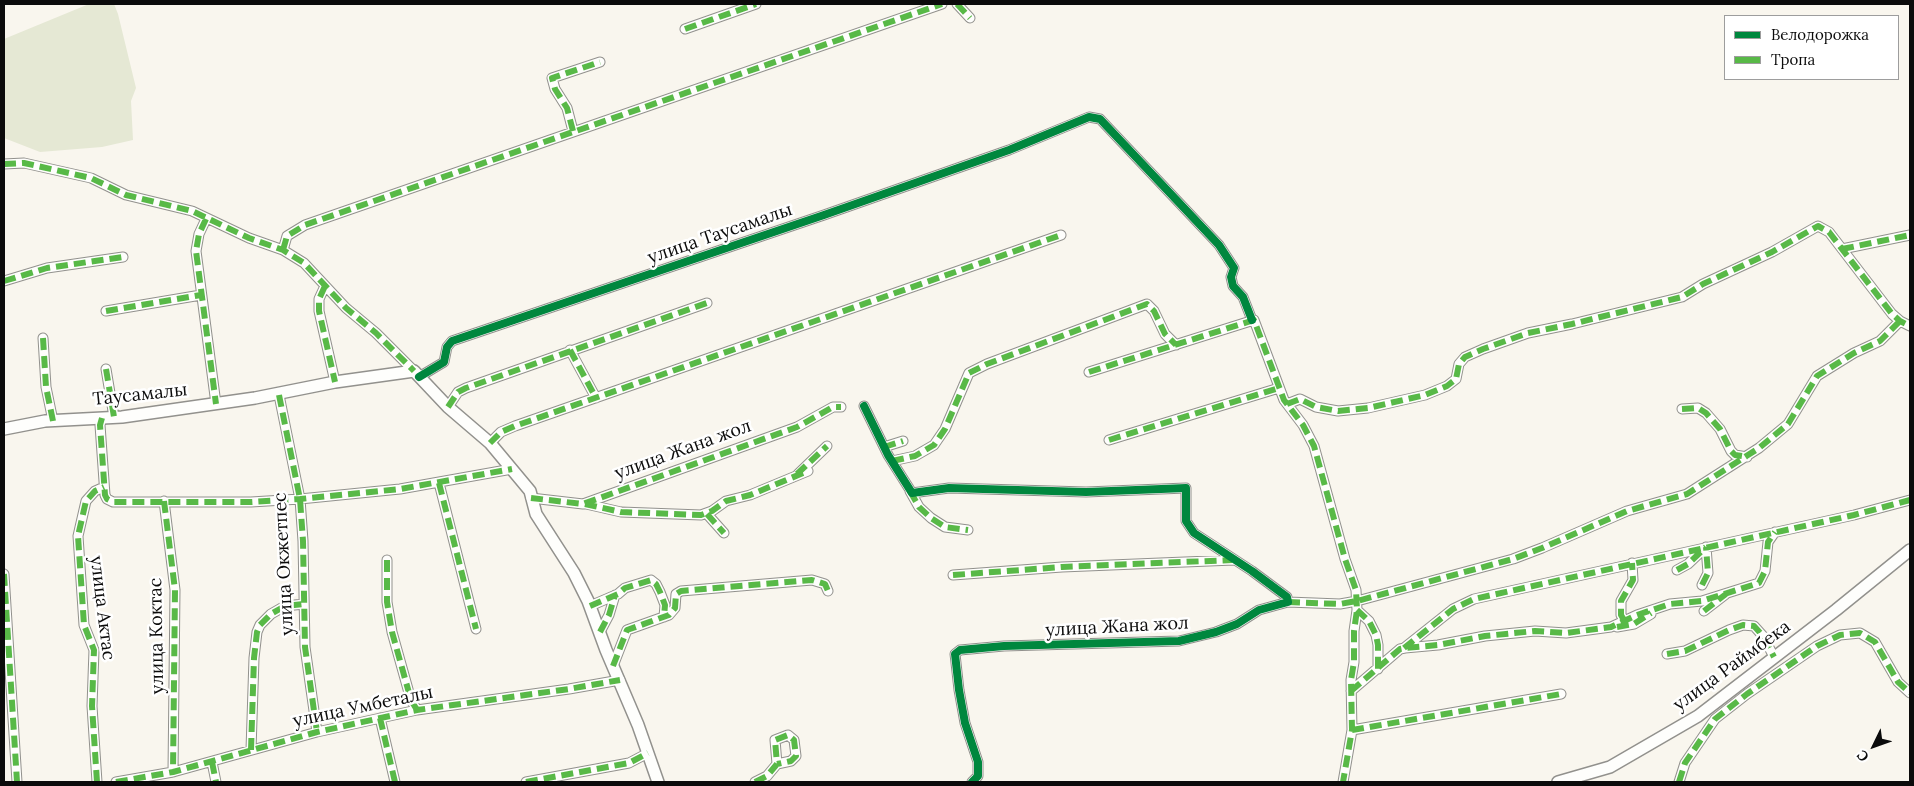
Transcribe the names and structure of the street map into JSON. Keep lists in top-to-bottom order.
{
  "streets": {
    "street": [
      "улица Таусамалы",
      "Таусамалы",
      "улица Жана жол",
      "улица Окжетпес",
      "улица Актас",
      "улица Коктас",
      "улица Раймбека",
      "улица Умбеталы"
    ]
  },
  "crossings": [
    ["улица Таусамалы", "Таусамалы"],
    ["улица Таусамалы", "улица Окжетпес"],
    ["Таусамалы", "улица Окжетпес"],
    ["улица Окжетпес", "улица Умбеталы"],
    ["улица Коктас", "улица Умбеталы"]
  ],
  "legend": ["Велодорожка", "Тропа"],
  "north": "bottom left"
}
